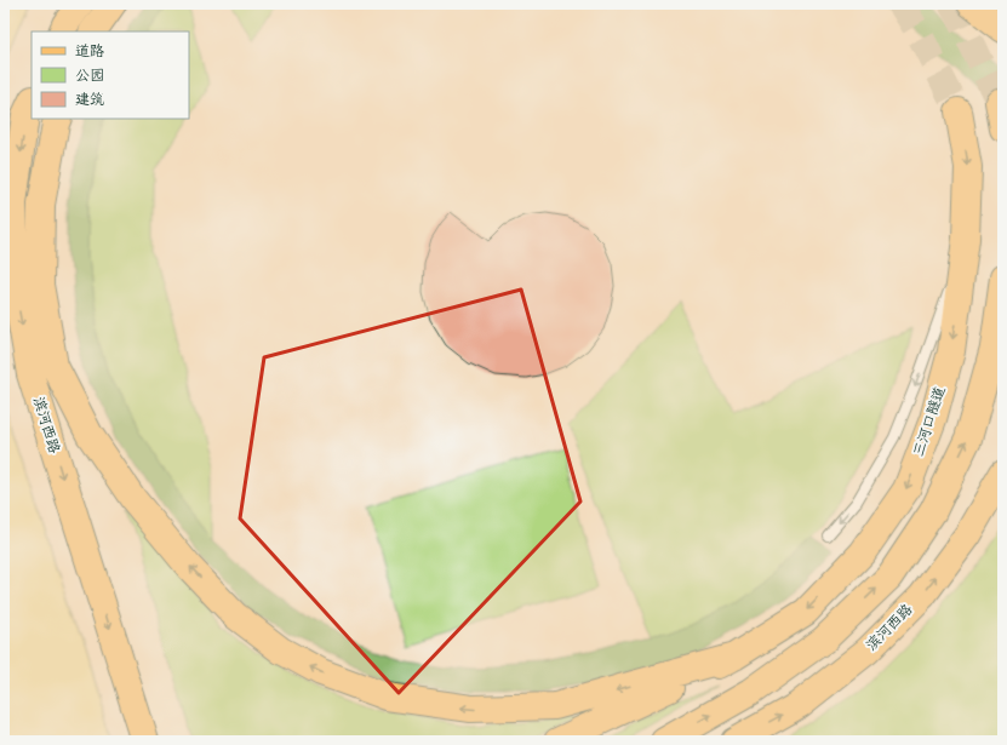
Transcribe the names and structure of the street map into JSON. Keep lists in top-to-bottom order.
{
  "streets": {
    "main road": ["三河口隧道", "滨河西路"]
  },
  "legend": ["道路", "公园", "建筑"]
}
